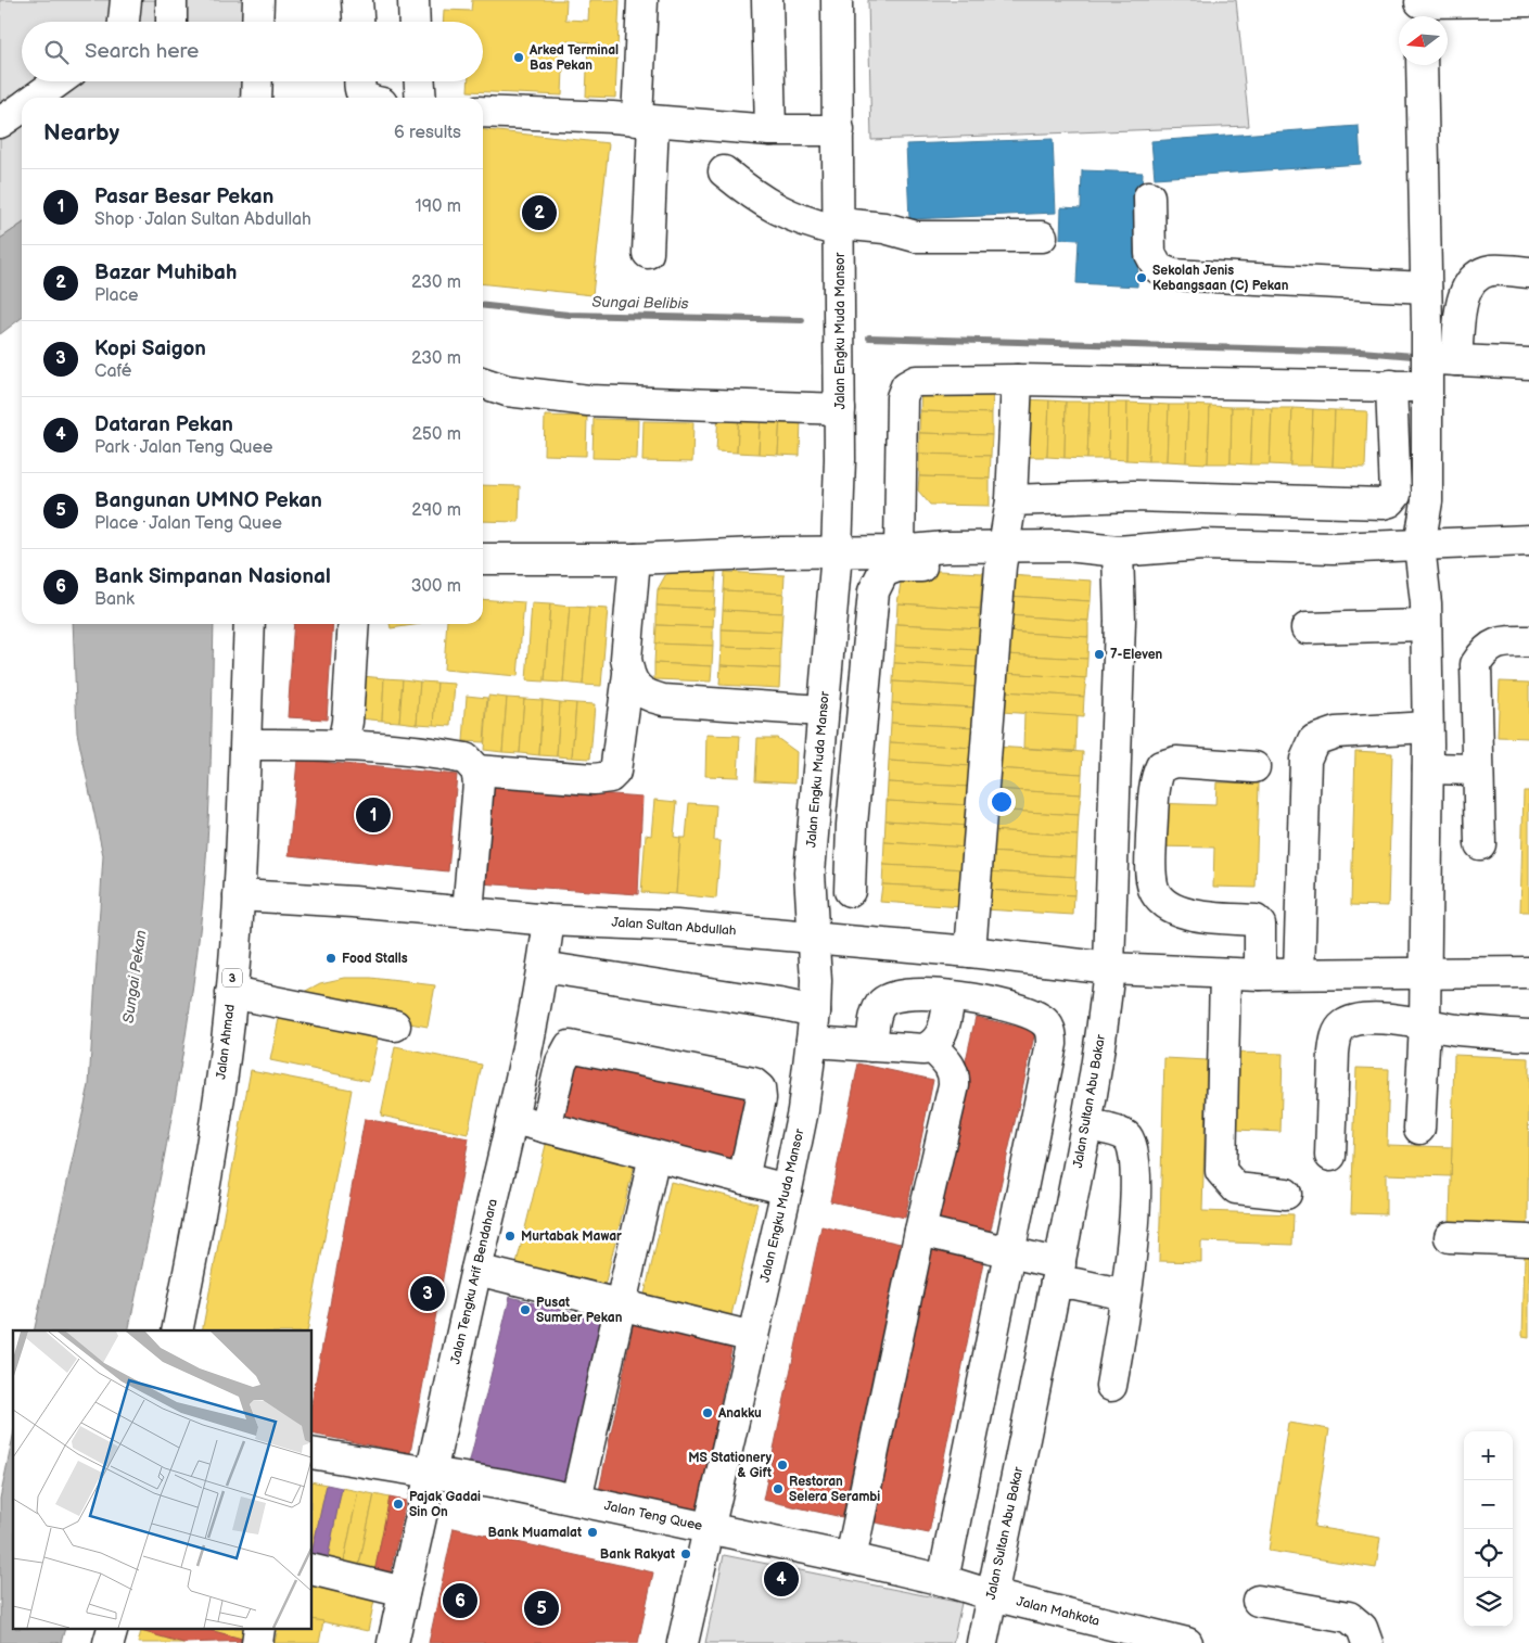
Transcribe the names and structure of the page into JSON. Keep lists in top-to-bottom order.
{
  "streets": {
    "main road": [
      "Jalan Engku Muda Mansor",
      "Jalan Sultan Abdullah",
      "3",
      "Jalan Ahmad",
      "Jalan Sultan Abu Bakar",
      "Jalan Tengku Arif Bendahara",
      "Jalan Teng Quee",
      "Jalan Mahkota"
    ]
  },
  "crossings": [
    ["Jalan Engku Muda Mansor", "Jalan Sultan Abdullah"],
    ["Jalan Engku Muda Mansor", "Jalan Teng Quee"],
    ["Jalan Sultan Abdullah", "Jalan Ahmad"],
    ["Jalan Sultan Abdullah", "Jalan Sultan Abu Bakar"],
    ["Jalan Sultan Abdullah", "Jalan Tengku Arif Bendahara"],
    ["Jalan Sultan Abu Bakar", "Jalan Teng Quee"],
    ["Jalan Sultan Abu Bakar", "Jalan Mahkota"],
    ["Jalan Tengku Arif Bendahara", "Jalan Teng Quee"],
    ["Jalan Teng Quee", "Jalan Mahkota"]
  ],
  "water": ["Sungai Belibis", "Sungai Pekan"],
  "places": [
    "Arked Terminal Bas Pekan",
    "Sekolah Jenis Kebangsaan (C) Pekan",
    "7-Eleven",
    "Food Stalls",
    "Murtabak Mawar",
    "Pusat Sumber Pekan",
    "Anakku",
    "MS Stationery & Gift",
    "Restoran Selera Serambi",
    "Pajak Gadai Sin On",
    "Bank Muamalat",
    "Bank Rakyat"
  ],
  "north": "left",
  "page": {
    "search": "Search here",
    "heading": ["Nearby", "6 results"],
    "list": [
      {
        "mark": "1",
        "name": "Pasar Besar Pekan",
        "note": "Shop · Jalan Sultan Abdullah",
        "value": "190 m"
      },
      {
        "mark": "2",
        "name": "Bazar Muhibah",
        "note": "Place",
        "value": "230 m"
      },
      {
        "mark": "3",
        "name": "Kopi Saigon",
        "note": "Café",
        "value": "230 m"
      },
      {
        "mark": "4",
        "name": "Dataran Pekan",
        "note": "Park · Jalan Teng Quee",
        "value": "250 m"
      },
      {
        "mark": "5",
        "name": "Bangunan UMNO Pekan",
        "note": "Place · Jalan Teng Quee",
        "value": "290 m"
      },
      {
        "mark": "6",
        "name": "Bank Simpanan Nasional",
        "note": "Bank",
        "value": "300 m"
      }
    ],
    "pins": [
      "2",
      "1",
      "3",
      "4",
      "6",
      "5"
    ],
    "map_buttons": ["+", "−"]
  }
}
